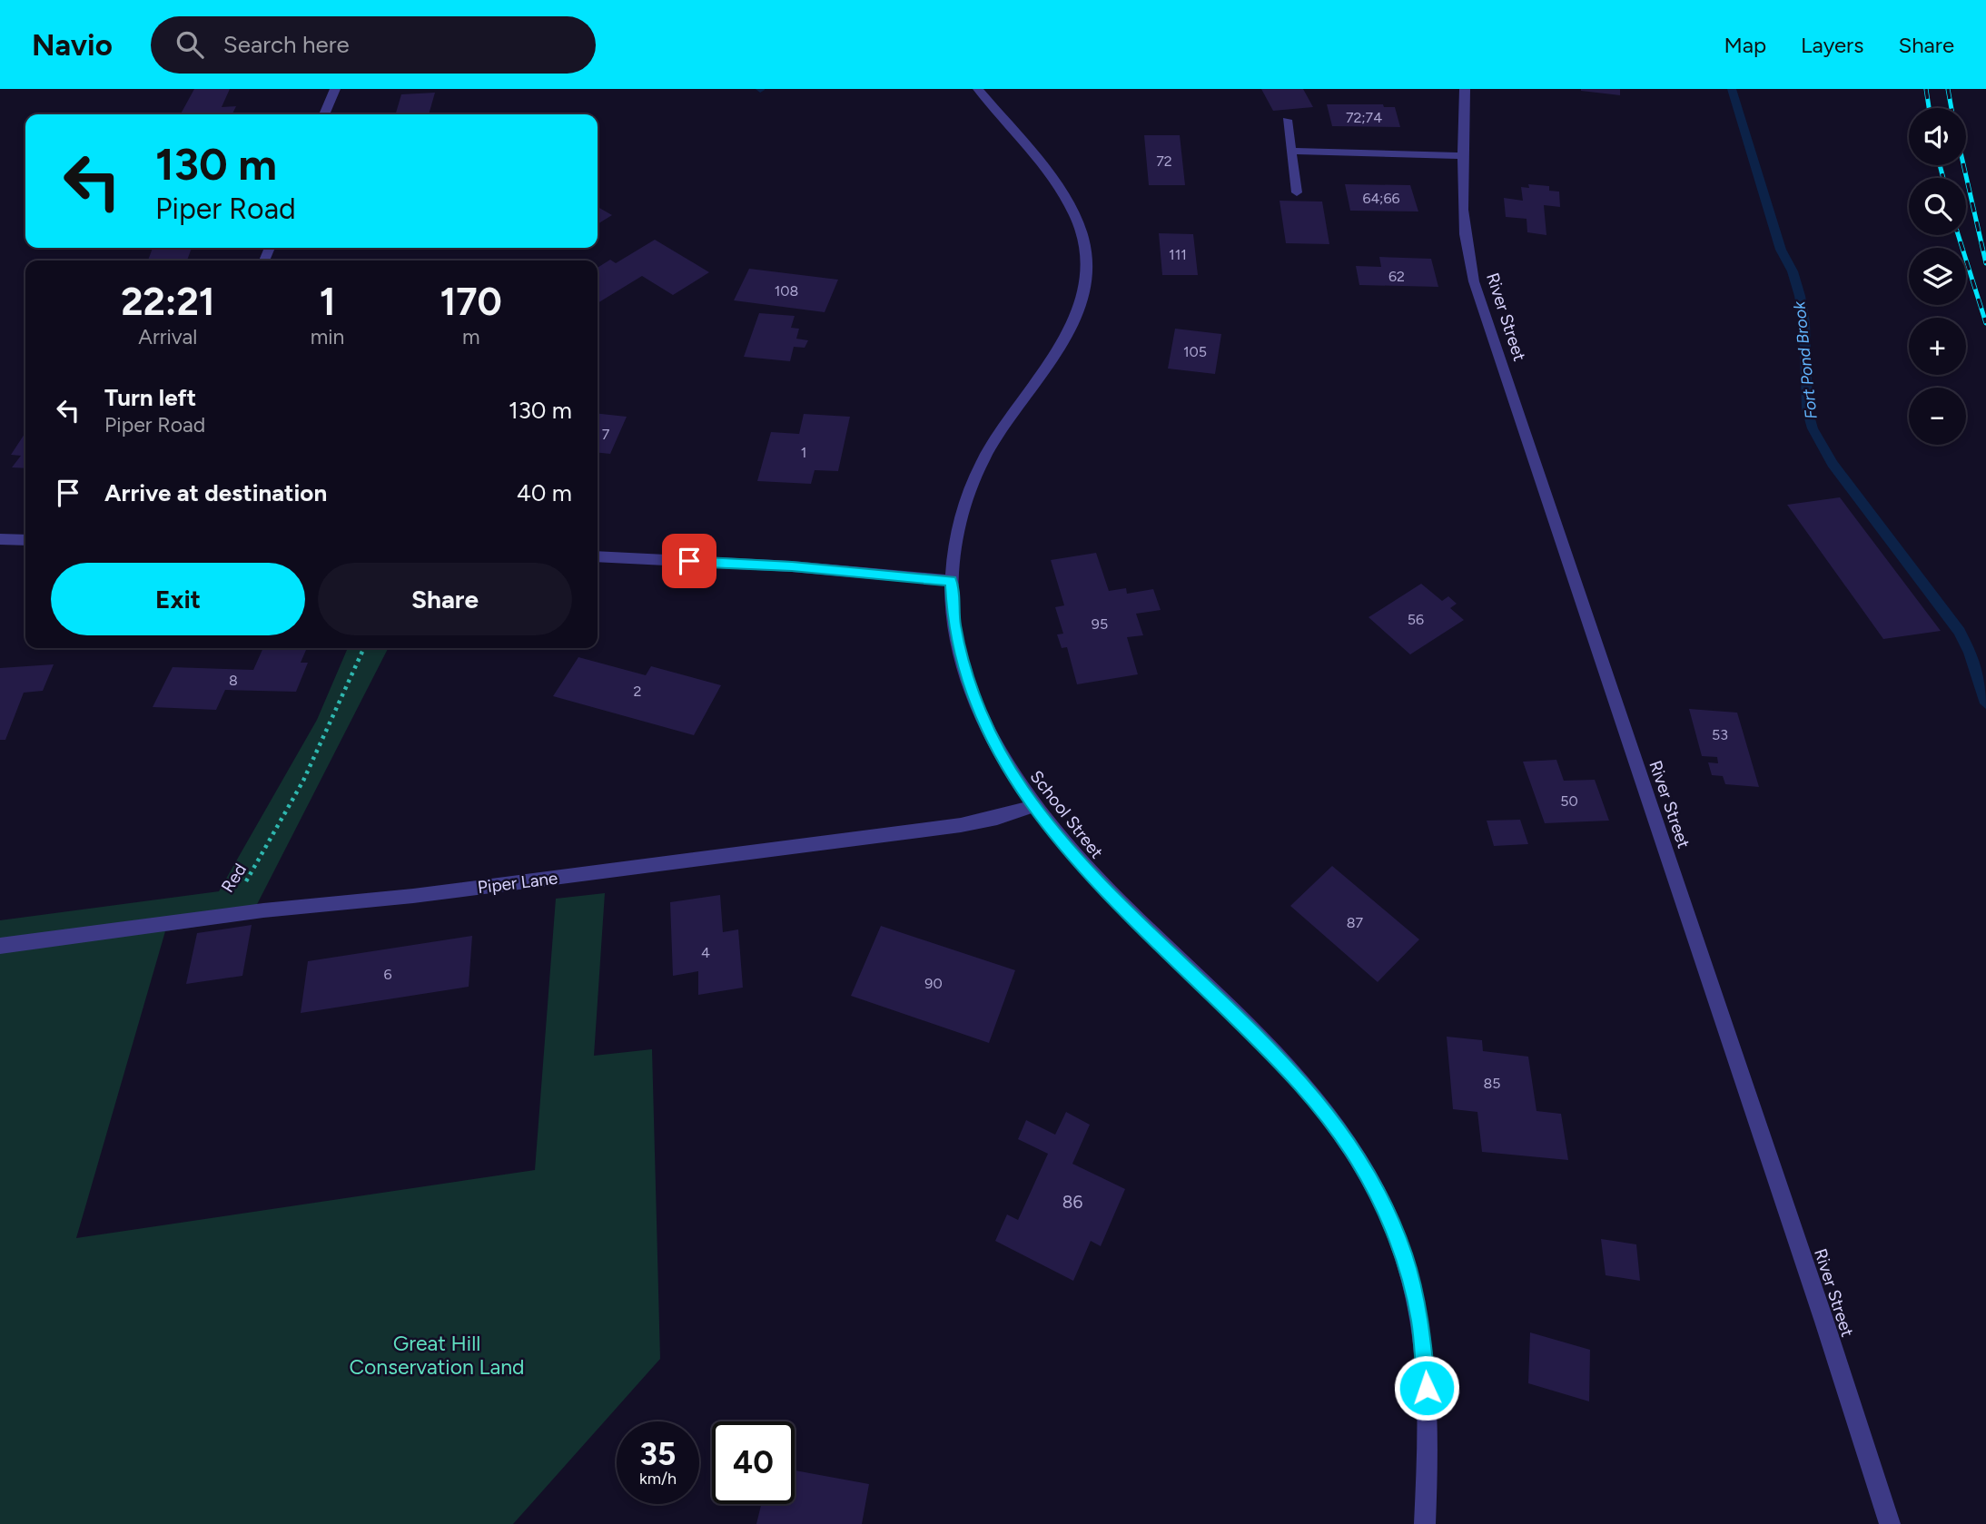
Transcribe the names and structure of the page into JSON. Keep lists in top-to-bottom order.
{
  "streets": {
    "street": ["River Street", "School Street", "Piper Lane"],
    "path": ["Red"]
  },
  "crossings": [
    ["School Street", "Piper Lane"]
  ],
  "water": ["Fort Pond Brook"],
  "parks": ["Great Hill Conservation Land"],
  "house_numbers": [
    "72;74",
    "72",
    "64;66",
    "111",
    "62",
    "108",
    "105",
    "7",
    "1",
    "56",
    "95",
    "8",
    "2",
    "53",
    "50",
    "87",
    "4",
    "6",
    "90",
    "85",
    "86"
  ],
  "page": {
    "header": "Navio",
    "search": "Search here",
    "nav": ["Map", "Layers", "Share"],
    "map_buttons": ["+", "−"],
    "turn": ["130 m", "Piper Road"],
    "eta": [
      "22:21",
      "Arrival",
      "1",
      "min",
      "170",
      "m"
    ],
    "list": [
      {
        "name": "Turn left",
        "note": "Piper Road",
        "value": "130 m"
      },
      {
        "name": "Arrive at destination",
        "value": "40 m"
      }
    ],
    "buttons": ["Exit", "Share"],
    "speed": "35 km/h",
    "limit": "40"
  }
}
